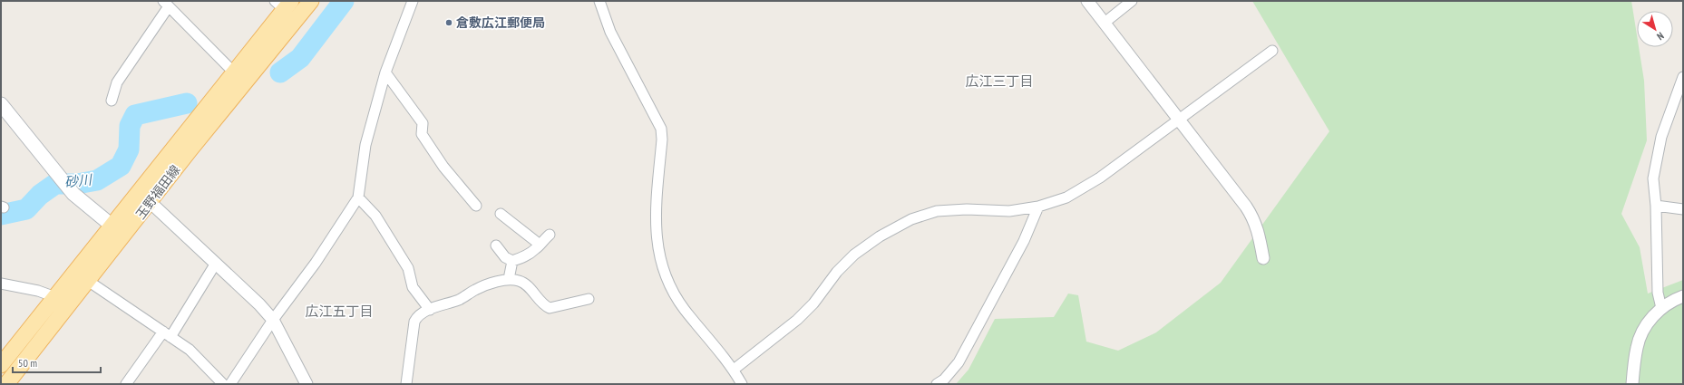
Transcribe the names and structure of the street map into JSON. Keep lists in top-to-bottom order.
{
  "streets": {
    "main road": ["玉野福田線"]
  },
  "districts": ["広江三丁目", "広江五丁目"],
  "water": ["砂川"],
  "places": ["倉敷広江郵便局"],
  "scale_bar": "50 m",
  "north": "bottom right"
}
